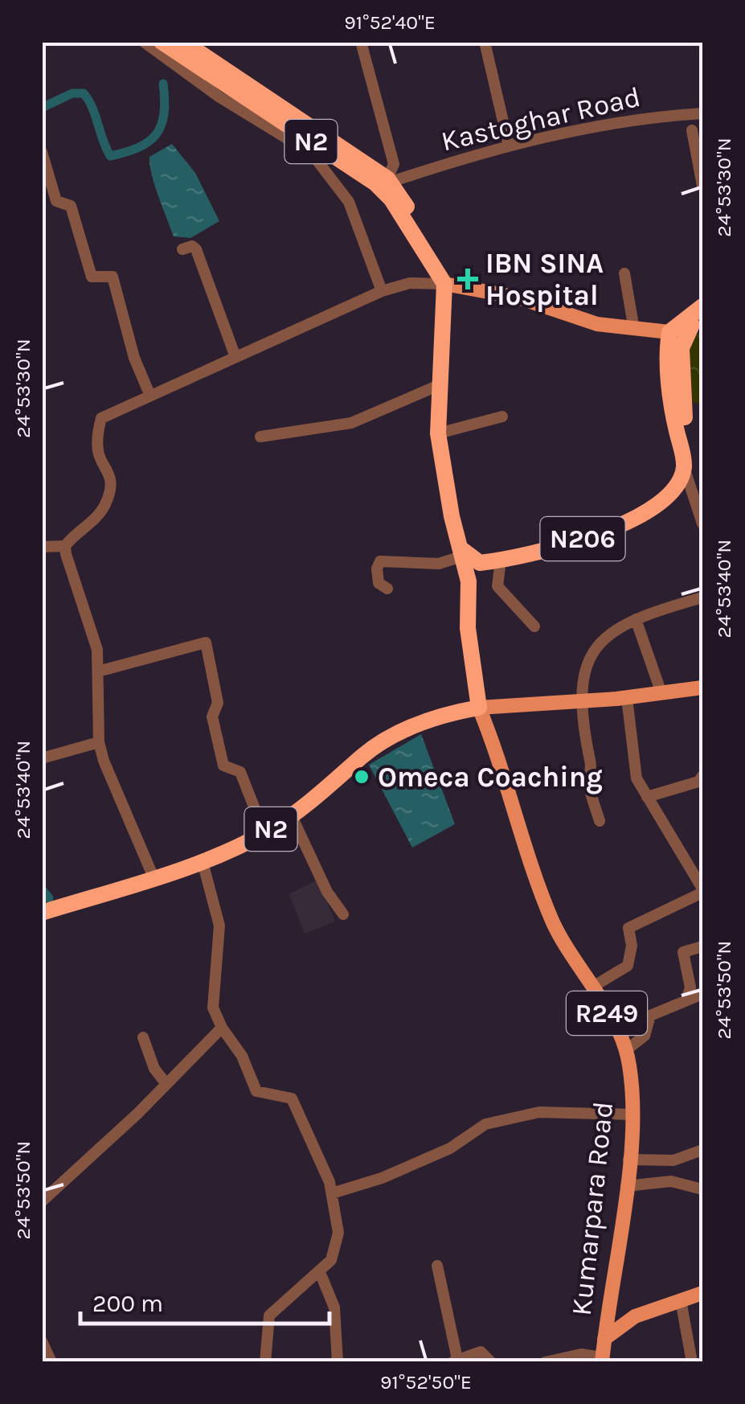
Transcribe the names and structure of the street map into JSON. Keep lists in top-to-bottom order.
{
  "streets": {
    "highway": ["N2", "N206"],
    "main road": ["R249", "Kumarpara Road"],
    "street": ["Kastoghar Road"]
  },
  "crossings": [
    ["Kastoghar Road", "N2"],
    ["N2", "Kumarpara Road"]
  ],
  "places": {
    "health": ["IBN SINA Hospital"],
    "other": ["Omeca Coaching"]
  },
  "scale_bar": "200 m",
  "coordinates": [
    "91°52'40\"E",
    "24°53'30\"N",
    "24°53'40\"N",
    "24°53'50\"N",
    "91°52'50\"E"
  ]
}
